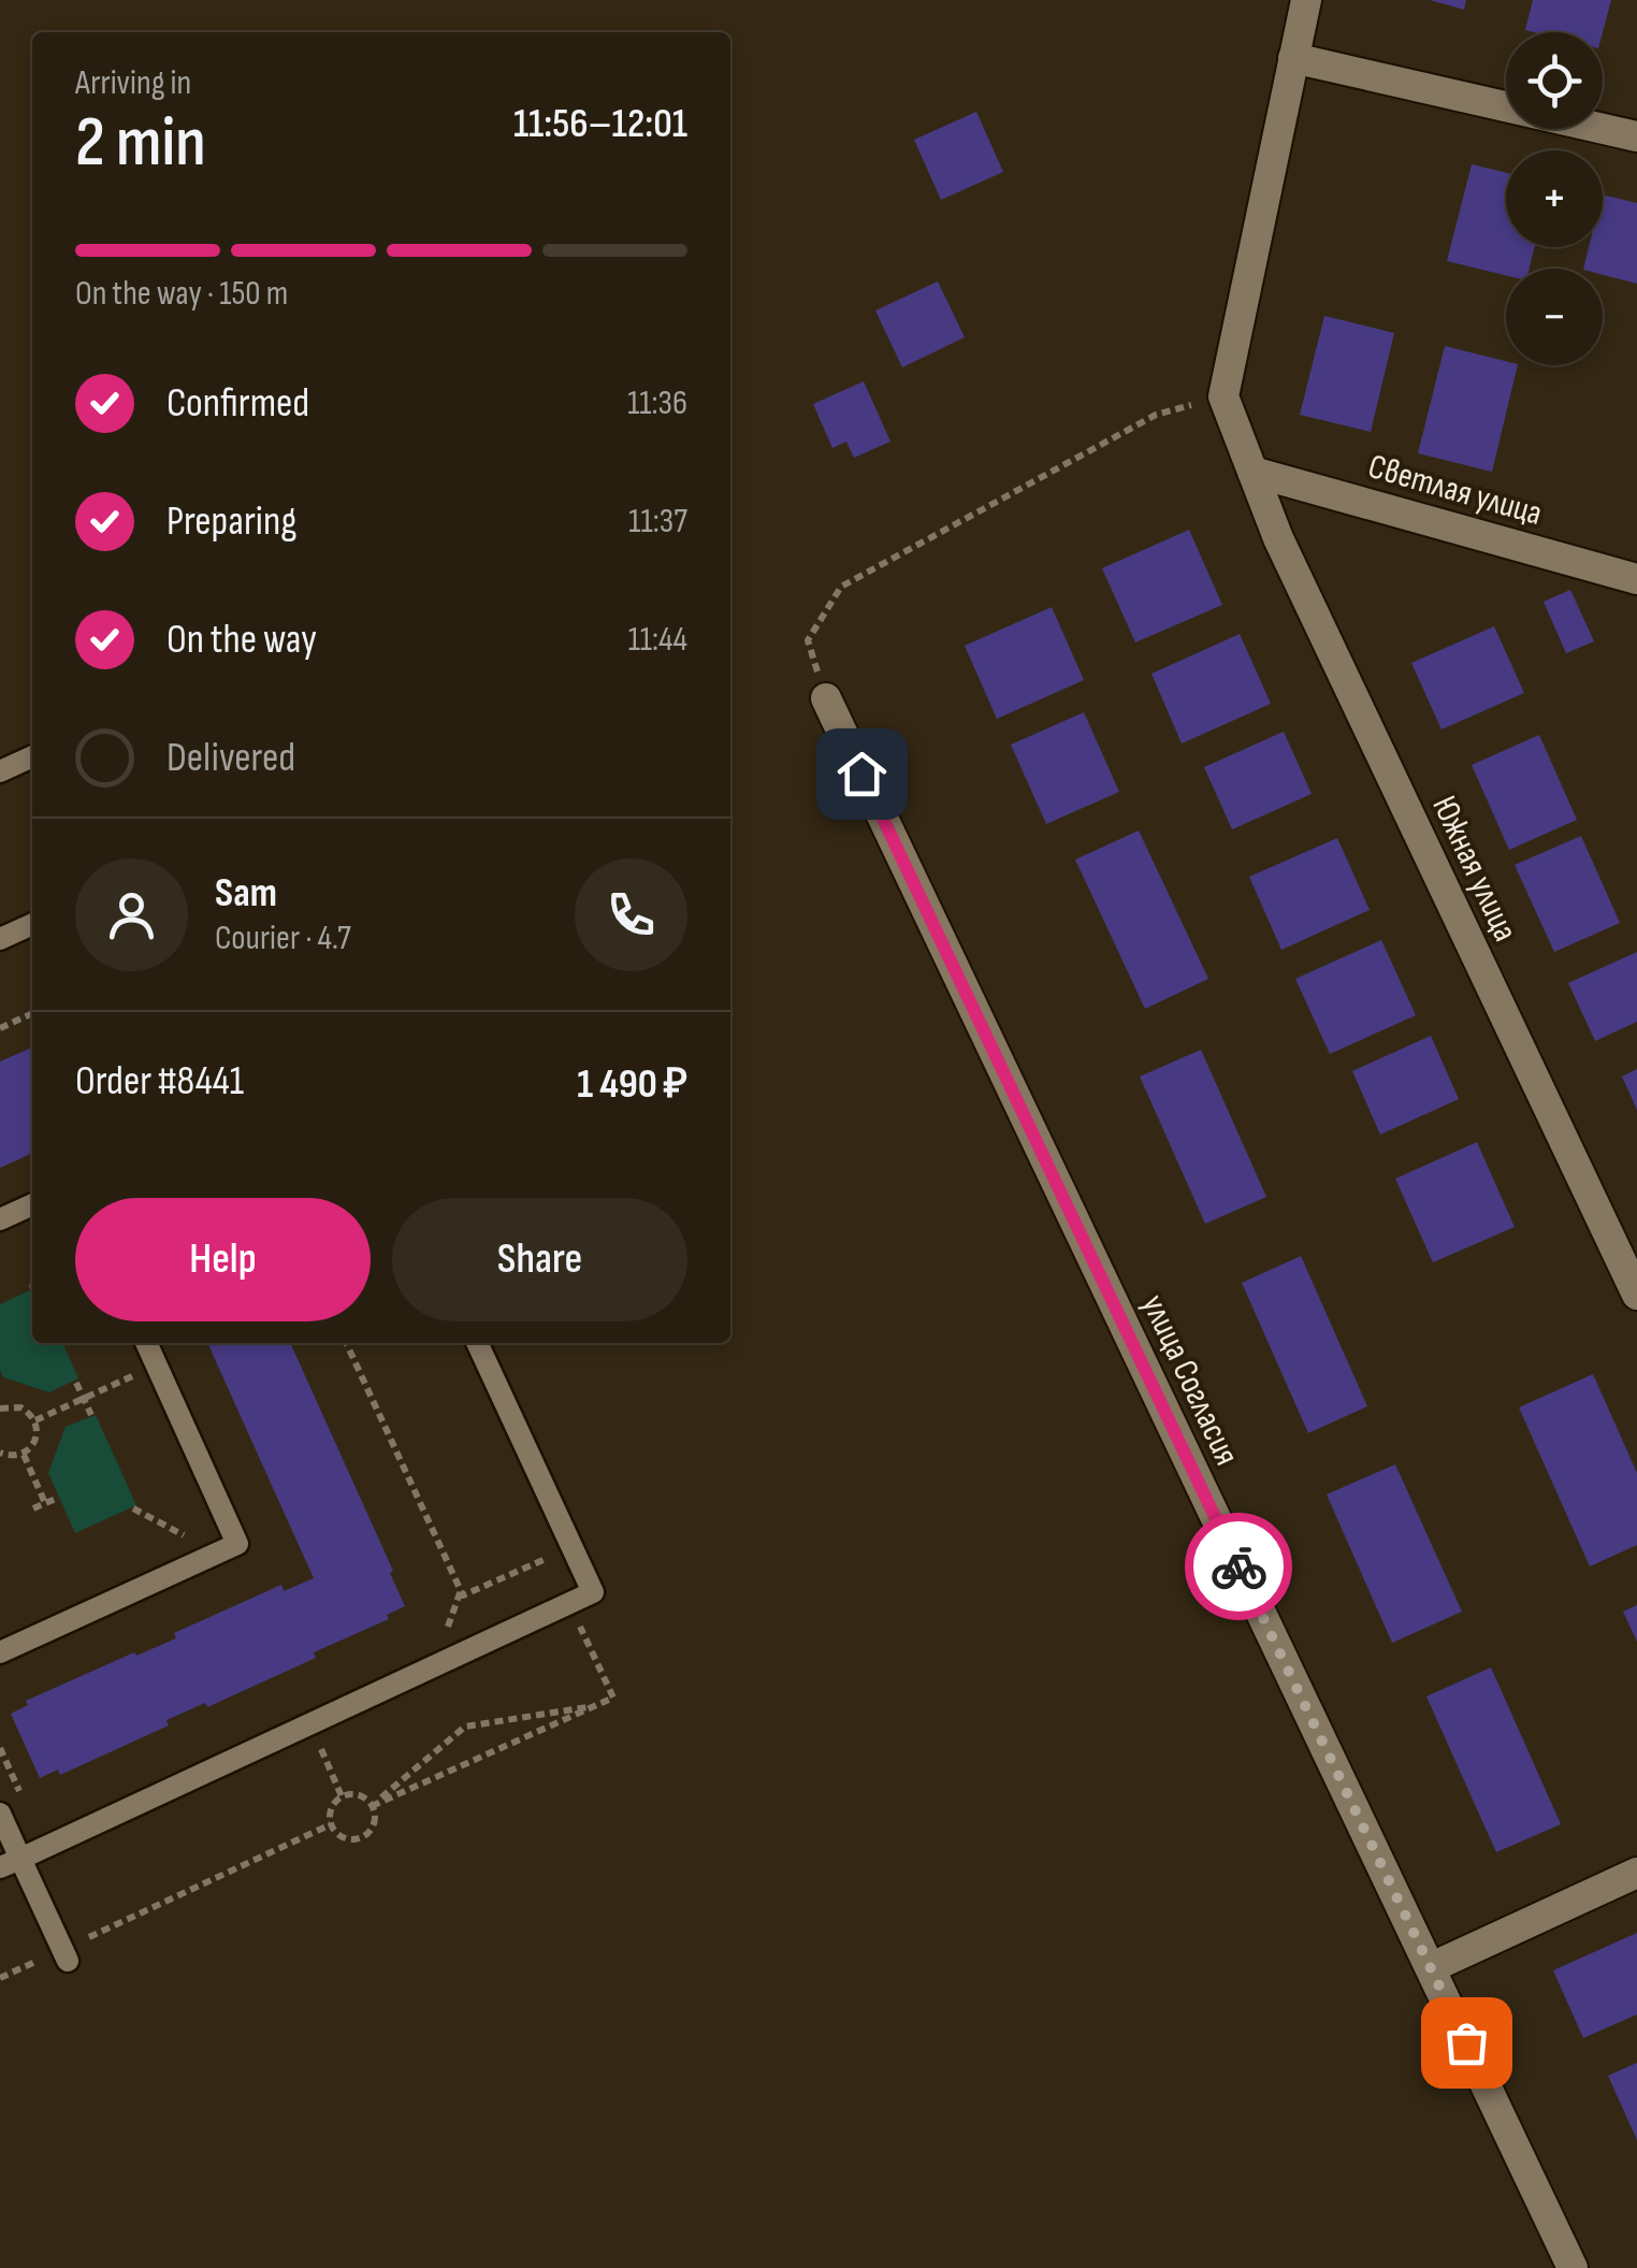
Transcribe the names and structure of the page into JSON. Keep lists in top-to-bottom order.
{
  "streets": {
    "street": ["Светлая улица", "Южная улица", "улица Согласия"]
  },
  "crossings": [
    ["Светлая улица", "Южная улица"]
  ],
  "page": {
    "map_buttons": ["+", "−"],
    "heading": ["2 min", "Arriving in", "11:56–12:01"],
    "panel": [
      "Sam",
      "Courier · 4.7",
      "Order #8441",
      "1 490 ₽"
    ],
    "bar": "On the way · 150 m",
    "list": [
      ["Confirmed", "11:36"],
      ["Preparing", "11:37"],
      ["On the way", "11:44"],
      "Delivered"
    ],
    "buttons": ["Help", "Share"]
  }
}
